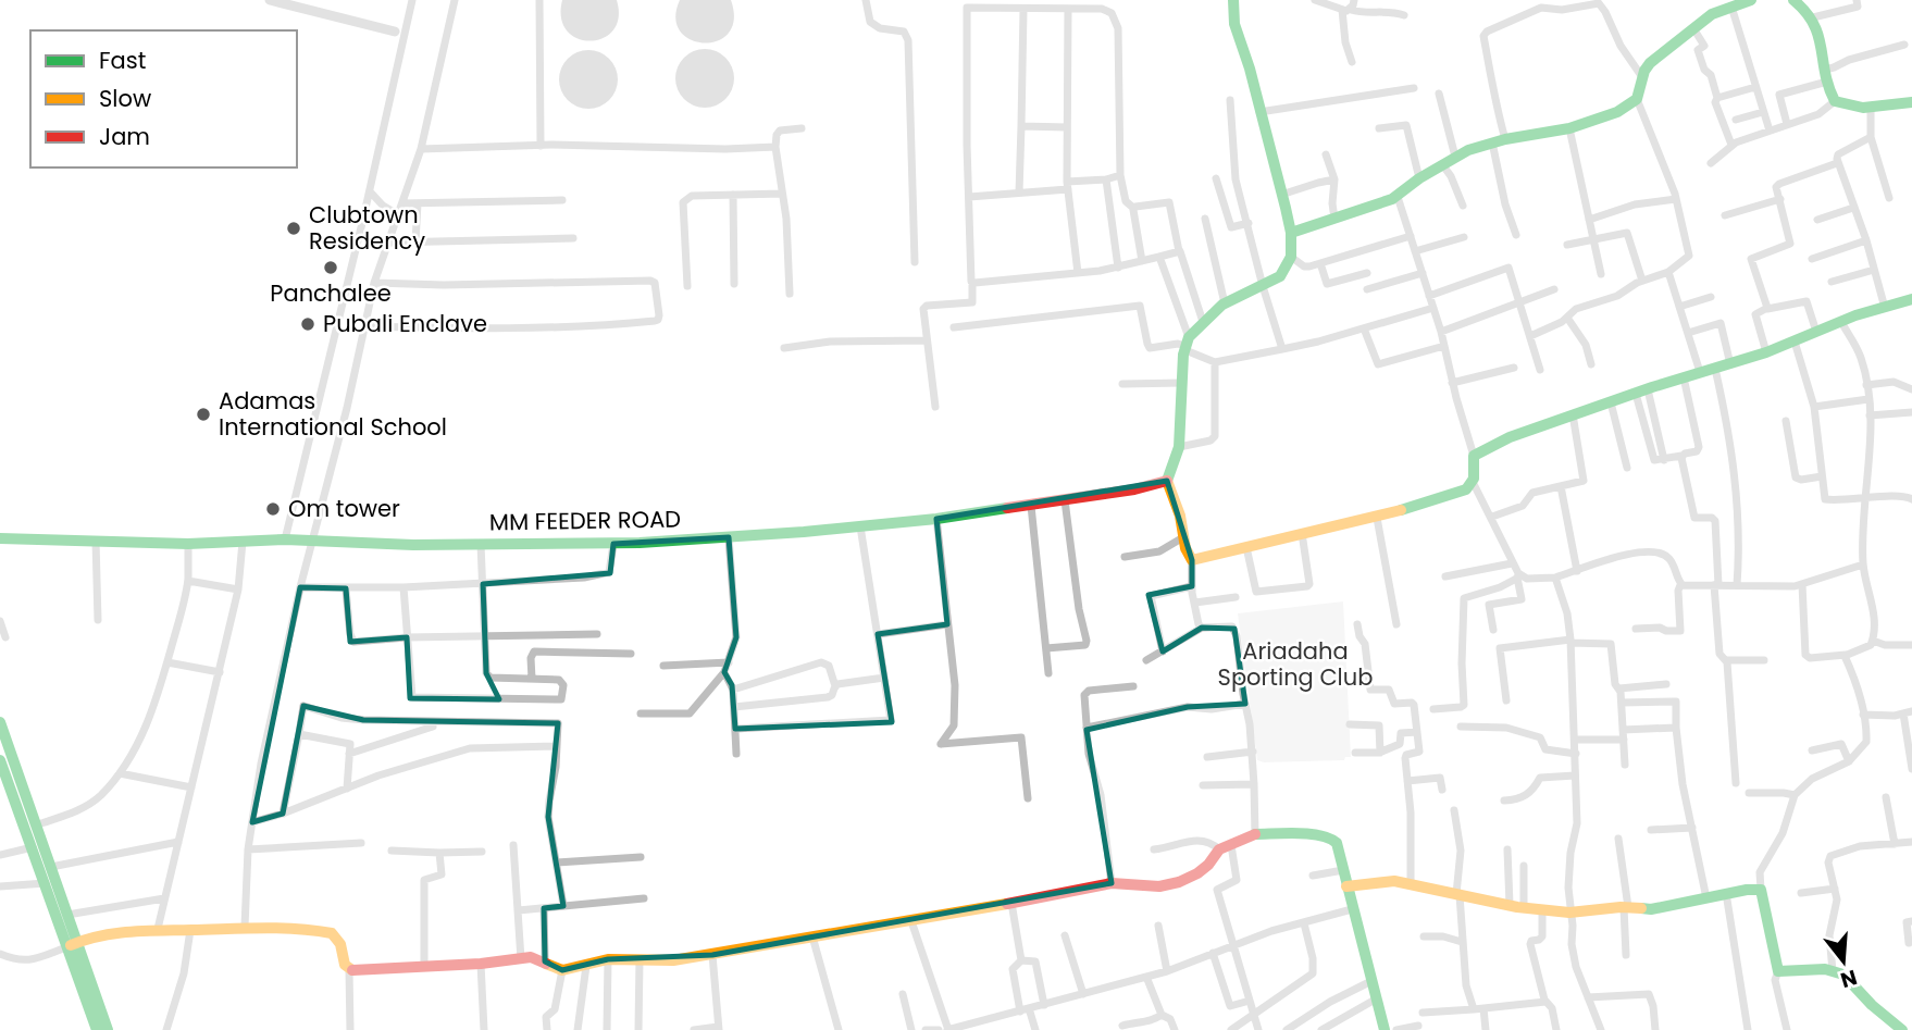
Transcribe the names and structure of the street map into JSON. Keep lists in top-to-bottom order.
{
  "streets": {
    "street": ["MM FEEDER ROAD"]
  },
  "parks": ["Ariadaha Sporting Club"],
  "places": [
    "Clubtown Residency",
    "Panchalee",
    "Pubali Enclave",
    "Adamas International School",
    "Om tower"
  ],
  "legend": ["Fast", "Slow", "Jam"],
  "north": "bottom"
}
